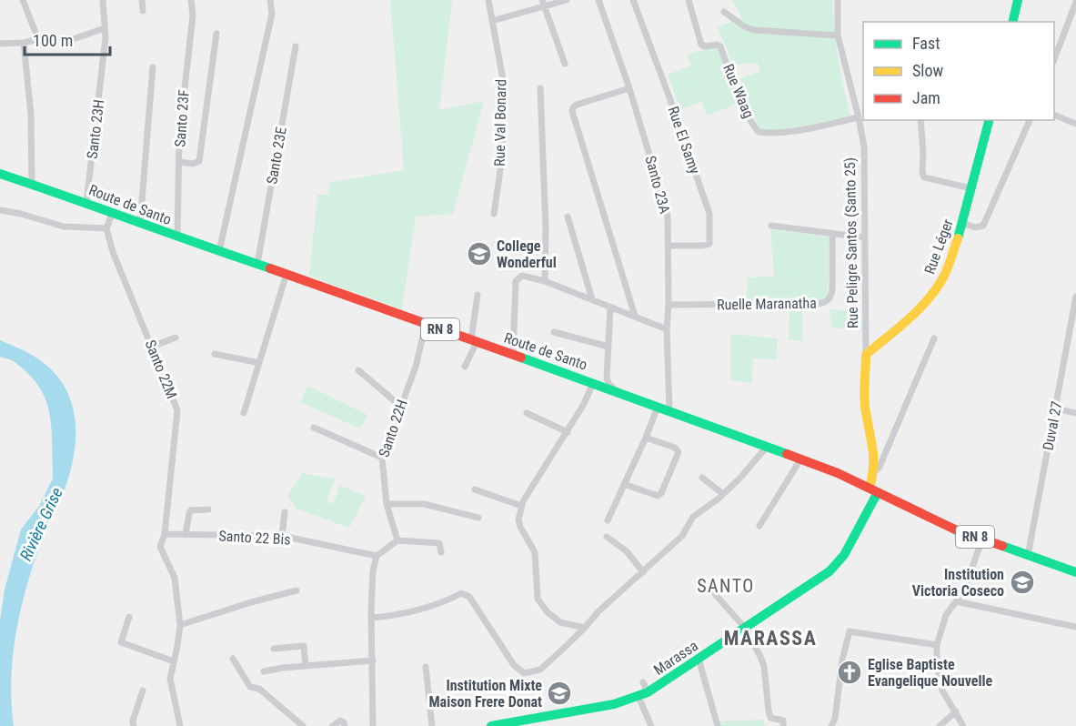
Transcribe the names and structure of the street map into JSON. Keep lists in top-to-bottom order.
{
  "streets": {
    "main road": [
      "Route de Santo",
      "Rue Peligre Santos (Santo 25)",
      "Rue Léger",
      "RN 8",
      "Marassa"
    ],
    "street": [
      "Rue Waag",
      "Santo 23F",
      "Rue Val Bonard",
      "Santo 23H",
      "Rue El Samy",
      "Santo 23E",
      "Santo 23A",
      "Ruelle Maranatha",
      "Santo 22M",
      "Duval 27",
      "Santo 22H",
      "Santo 22 Bis"
    ]
  },
  "crossings": [
    ["Rue Waag", "Rue Peligre Santos (Santo 25)"],
    ["Santo 23F", "Route de Santo"],
    ["Santo 23H", "Route de Santo"],
    ["Rue El Samy", "Santo 23A"],
    ["Santo 23E", "Route de Santo"],
    ["Santo 23A", "Route de Santo"],
    ["Santo 23A", "Ruelle Maranatha"],
    ["Route de Santo", "Rue Peligre Santos (Santo 25)"],
    ["Route de Santo", "Duval 27"],
    ["Route de Santo", "Santo 22H"],
    ["Route de Santo", "Marassa"],
    ["Rue Peligre Santos (Santo 25)", "Rue Léger"],
    ["Rue Peligre Santos (Santo 25)", "Marassa"],
    ["Santo 22M", "Santo 22 Bis"]
  ],
  "districts": ["SANTO", "MARASSA"],
  "water": ["Rivière Grise"],
  "places": {
    "school or university": ["College Wonderful", "Institution Victoria Coseco", "Institution Mixte Maison Frere Donat"],
    "church": ["Eglise Baptiste Evangelique Nouvelle"]
  },
  "legend": ["Fast", "Slow", "Jam"],
  "scale_bar": "100 m"
}
